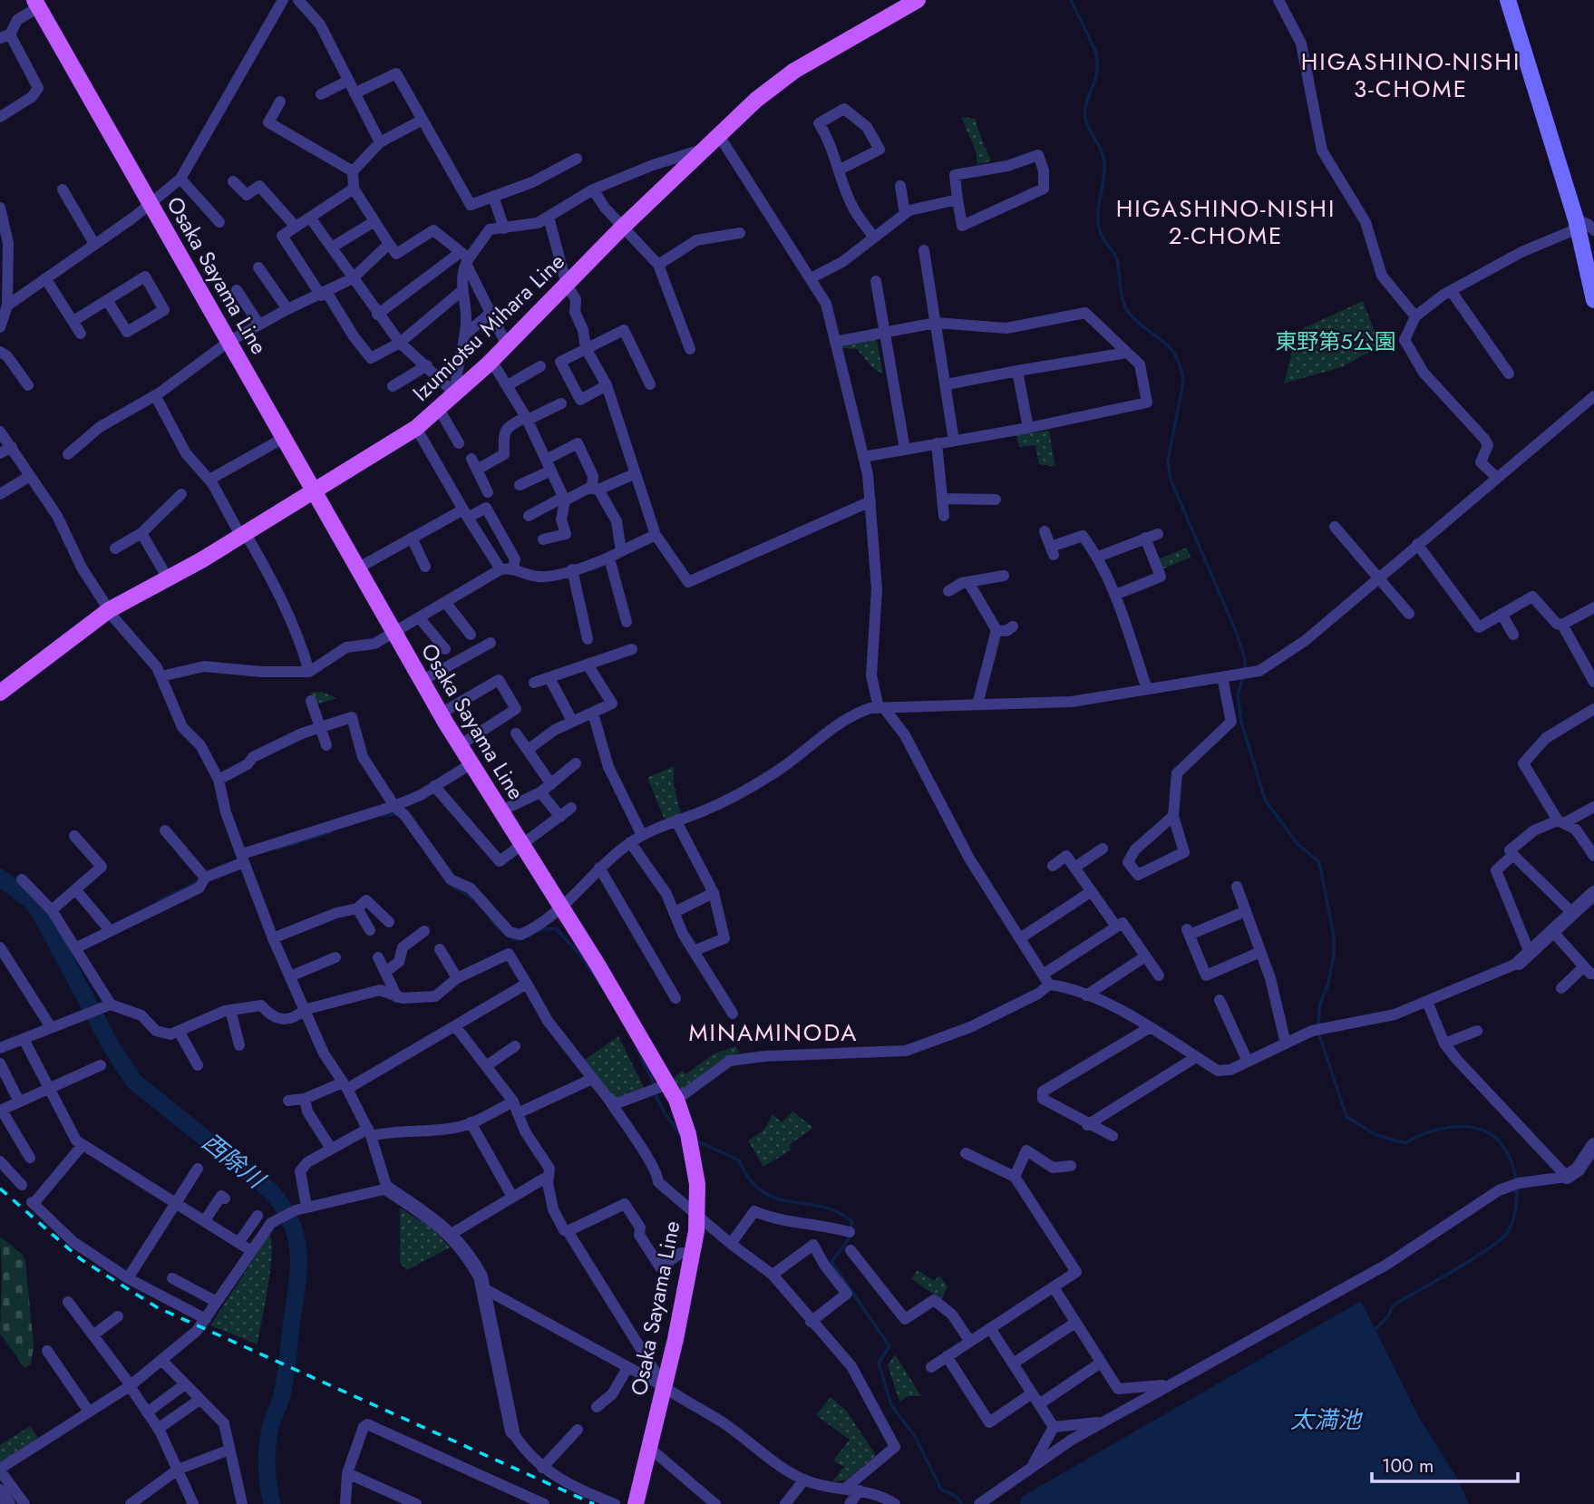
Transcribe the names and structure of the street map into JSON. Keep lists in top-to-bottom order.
{
  "streets": {
    "main road": ["Osaka Sayama Line", "Izumiotsu Mihara Line"]
  },
  "crossings": [
    ["Osaka Sayama Line", "Izumiotsu Mihara Line"]
  ],
  "districts": ["HIGASHINO-NISHI 3-CHOME", "HIGASHINO-NISHI 2-CHOME", "MINAMINODA"],
  "water": ["西除川", "太満池"],
  "parks": ["東野第5公園"],
  "scale_bar": "100 m"
}
